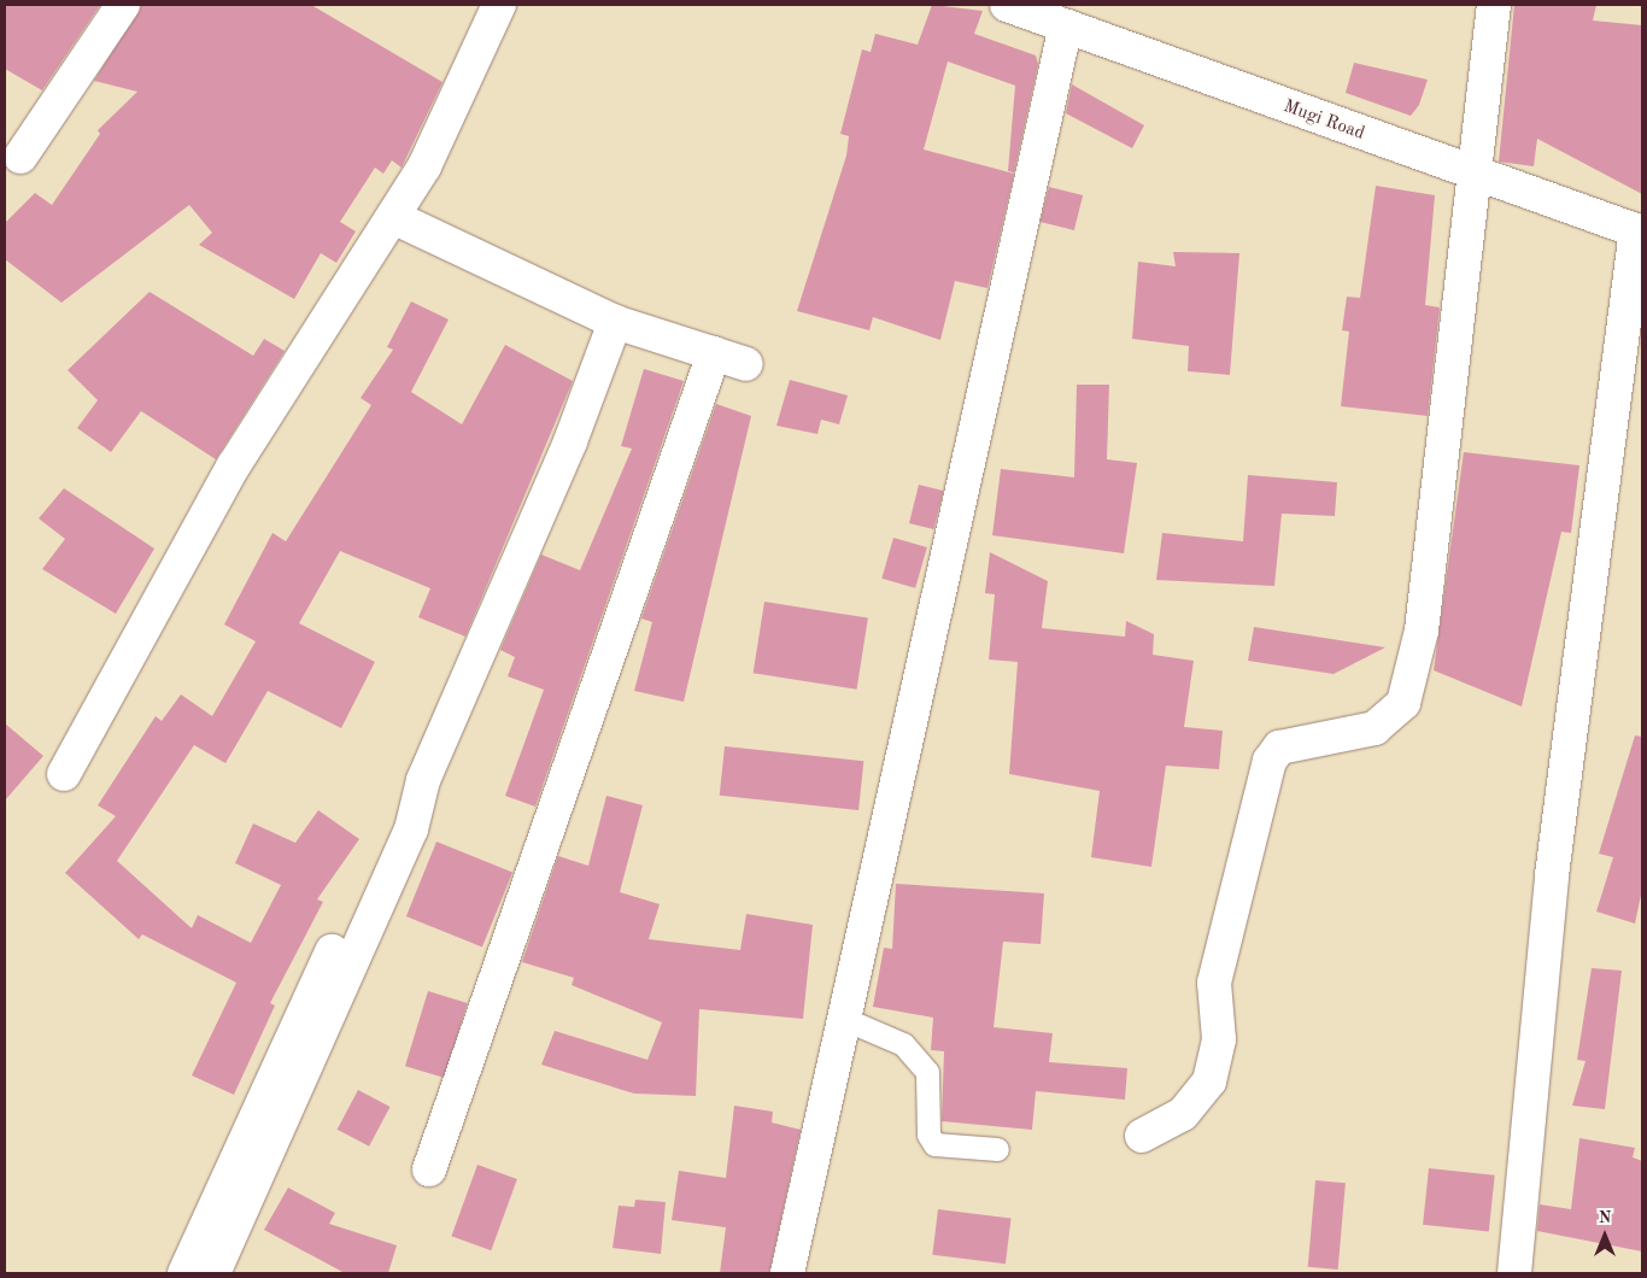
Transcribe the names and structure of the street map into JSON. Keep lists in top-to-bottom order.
{
  "streets": {
    "street": ["Mugi Road"]
  },
  "north": "top"
}
